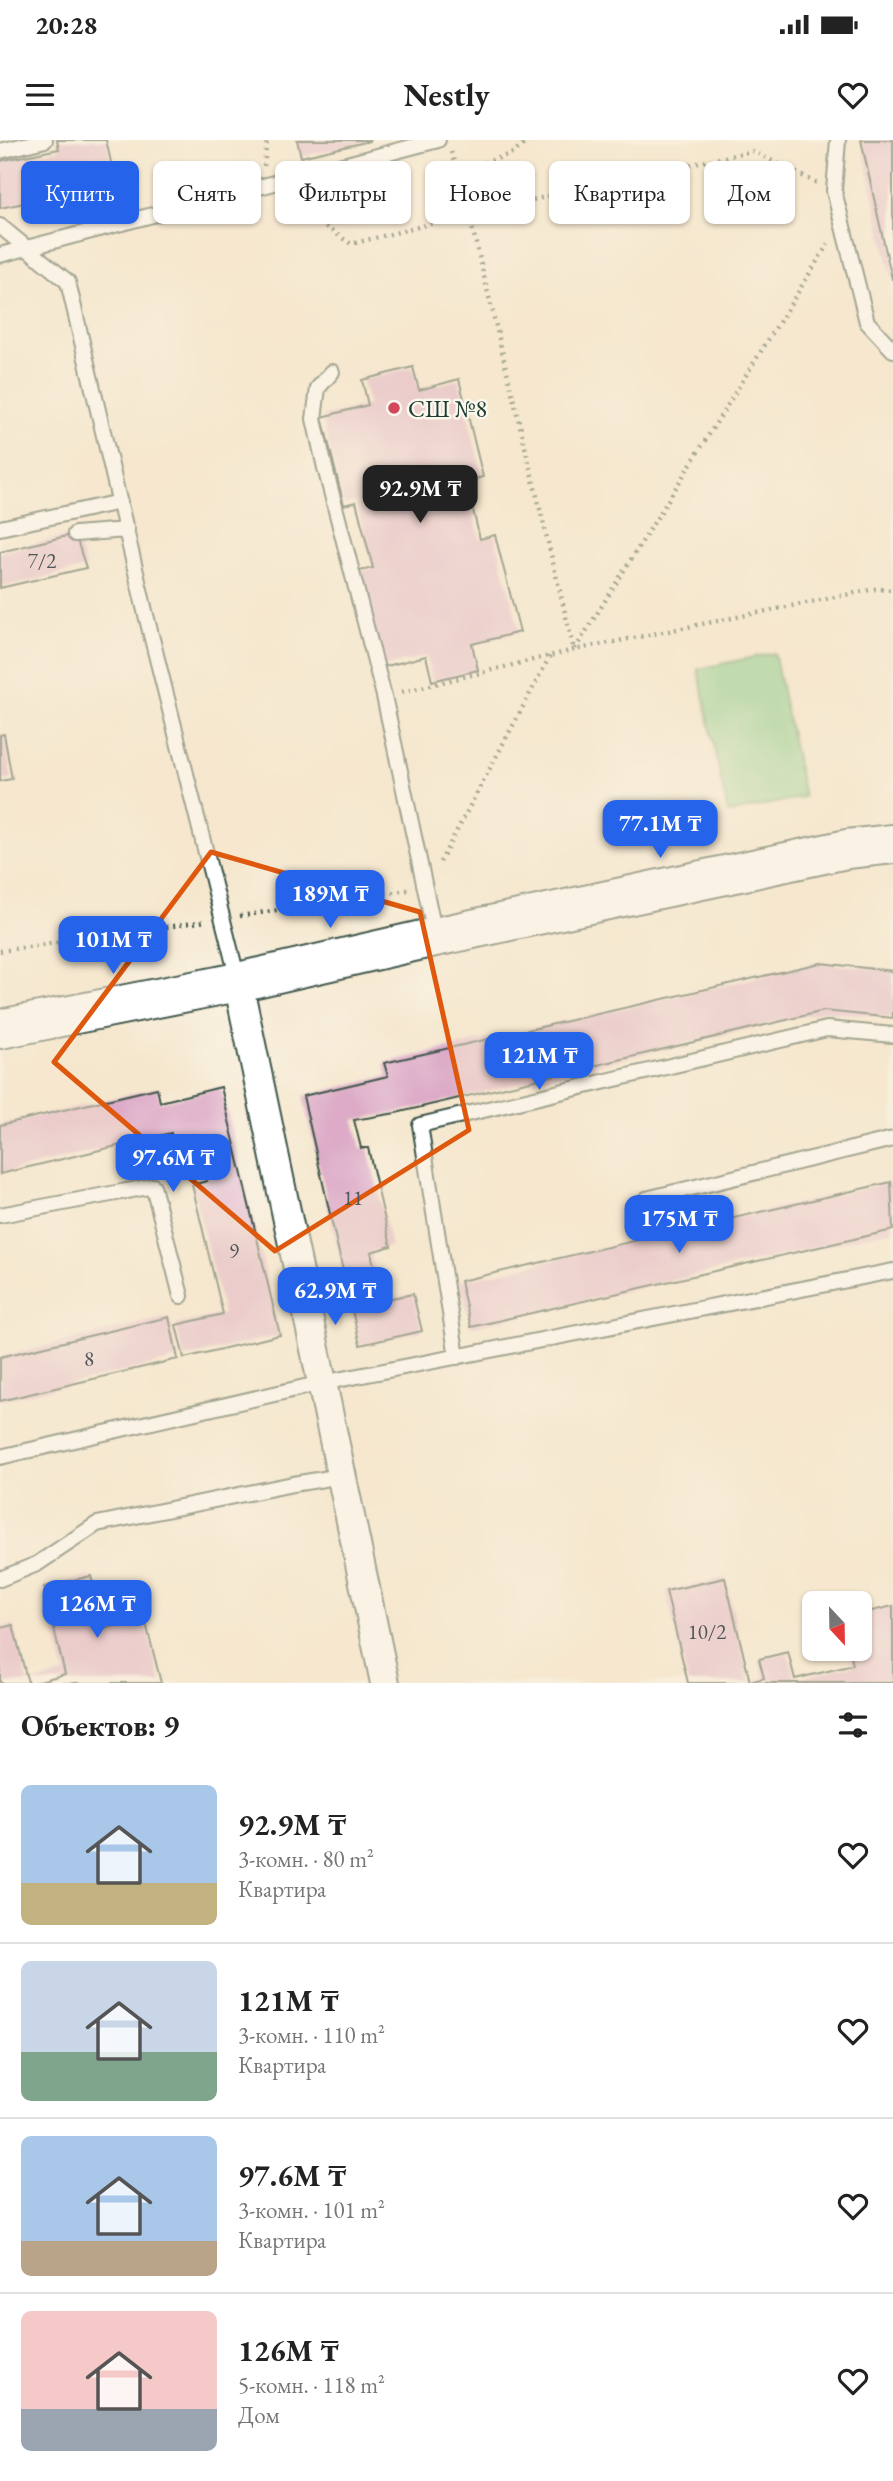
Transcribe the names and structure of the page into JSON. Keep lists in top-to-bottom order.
{
  "places": ["СШ №8"],
  "house_numbers": [
    "7/2",
    "11",
    "9",
    "8",
    "10/2"
  ],
  "north": "bottom",
  "page": {
    "status": "20:28",
    "header": "Nestly",
    "chip": [
      "Купить",
      "Снять",
      "Фильтры",
      "Новое",
      "Квартира",
      "Дом"
    ],
    "price": [
      "92.9M ₸",
      "77.1M ₸",
      "189M ₸",
      "101M ₸",
      "121M ₸",
      "97.6M ₸",
      "175M ₸",
      "62.9M ₸",
      "126M ₸"
    ],
    "heading": "Объектов: 9",
    "list": [
      {
        "name": "92.9M ₸",
        "note": "3-комн. · 80 m² · Квартира"
      },
      {
        "name": "121M ₸",
        "note": "3-комн. · 110 m² · Квартира"
      },
      {
        "name": "97.6M ₸",
        "note": "3-комн. · 101 m² · Квартира"
      },
      {
        "name": "126M ₸",
        "note": "5-комн. · 118 m² · Дом"
      }
    ]
  }
}
